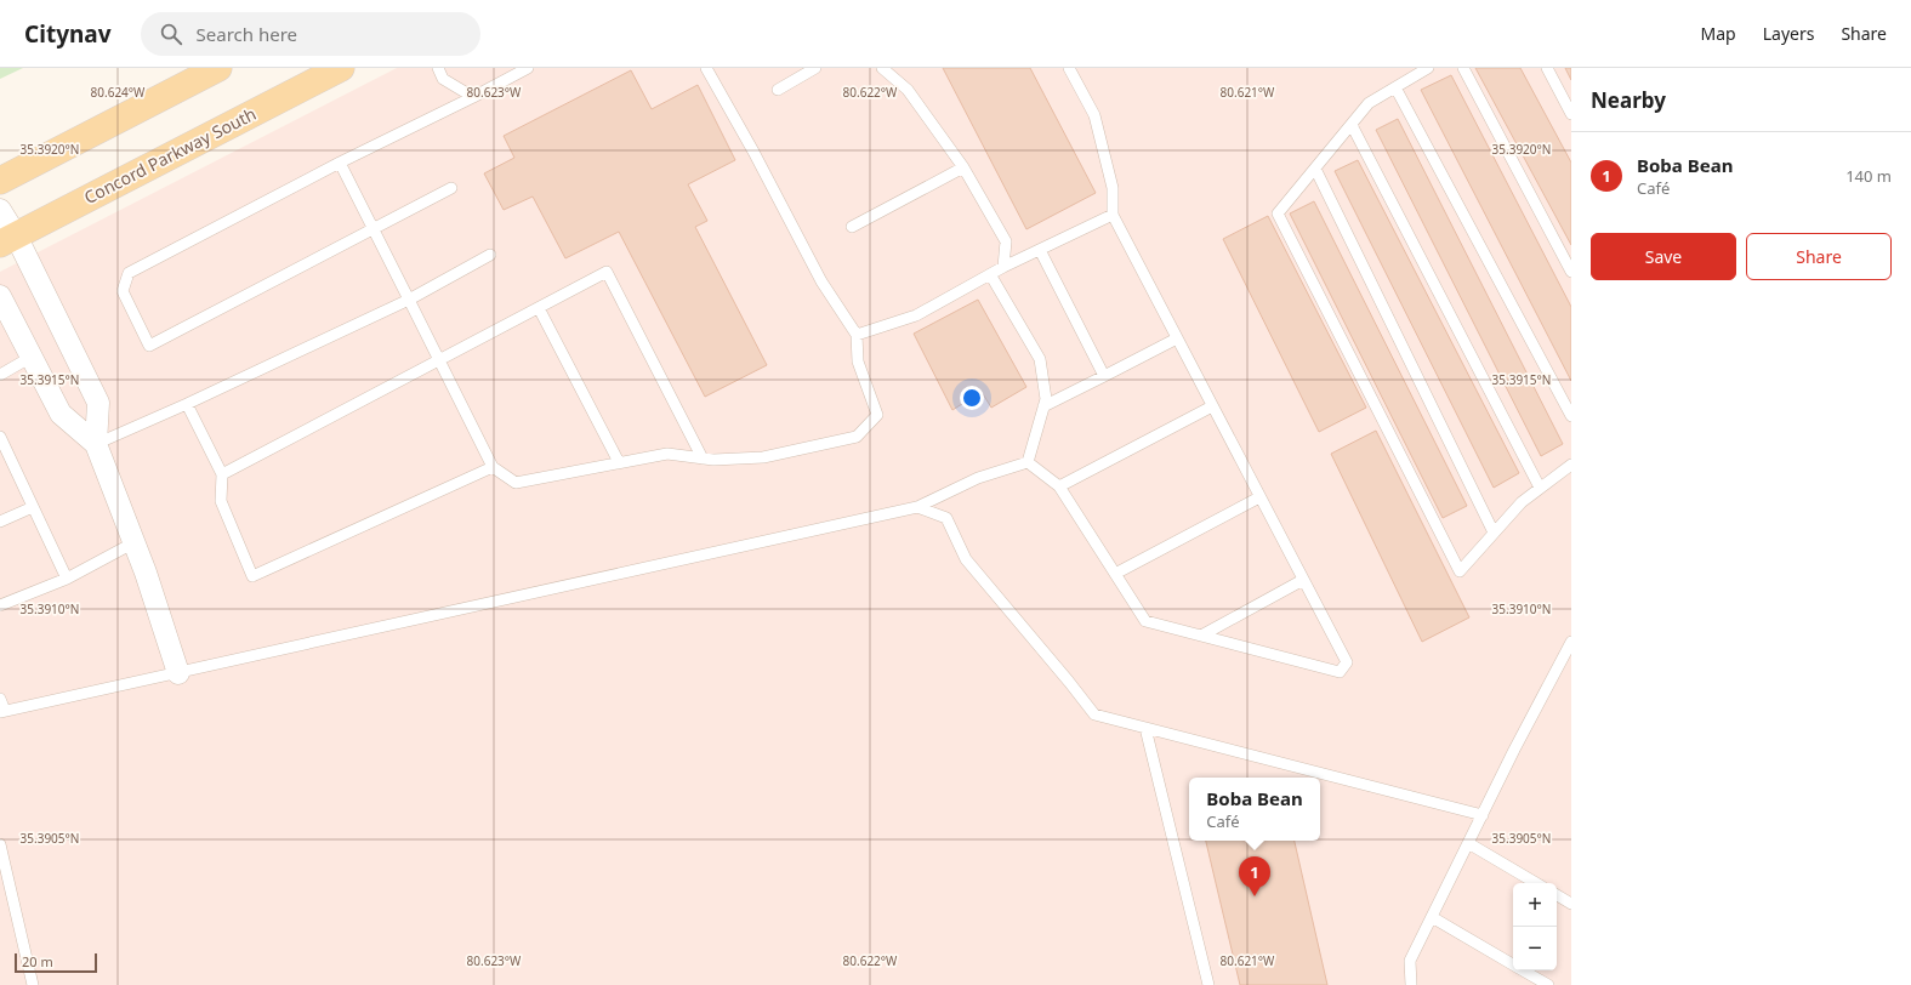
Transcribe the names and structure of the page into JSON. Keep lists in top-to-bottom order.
{
  "streets": {
    "main road": ["Concord Parkway South"]
  },
  "scale_bar": "20 m",
  "page": {
    "header": "Citynav",
    "search": "Search here",
    "nav": ["Map", "Layers", "Share"],
    "heading": "Nearby",
    "list": [
      {
        "mark": "1",
        "name": "Boba Bean",
        "note": "Café",
        "value": "140 m"
      }
    ],
    "buttons": ["Save", "Share"],
    "popup": ["Boba Bean", "Café"],
    "pins": "1",
    "map_buttons": ["+", "−"],
    "scale": "20 m"
  },
  "coordinates": [
    "80.624°W",
    "80.623°W",
    "80.622°W",
    "80.621°W",
    "35.3920°N",
    "35.3915°N",
    "35.3910°N",
    "35.3905°N"
  ]
}
